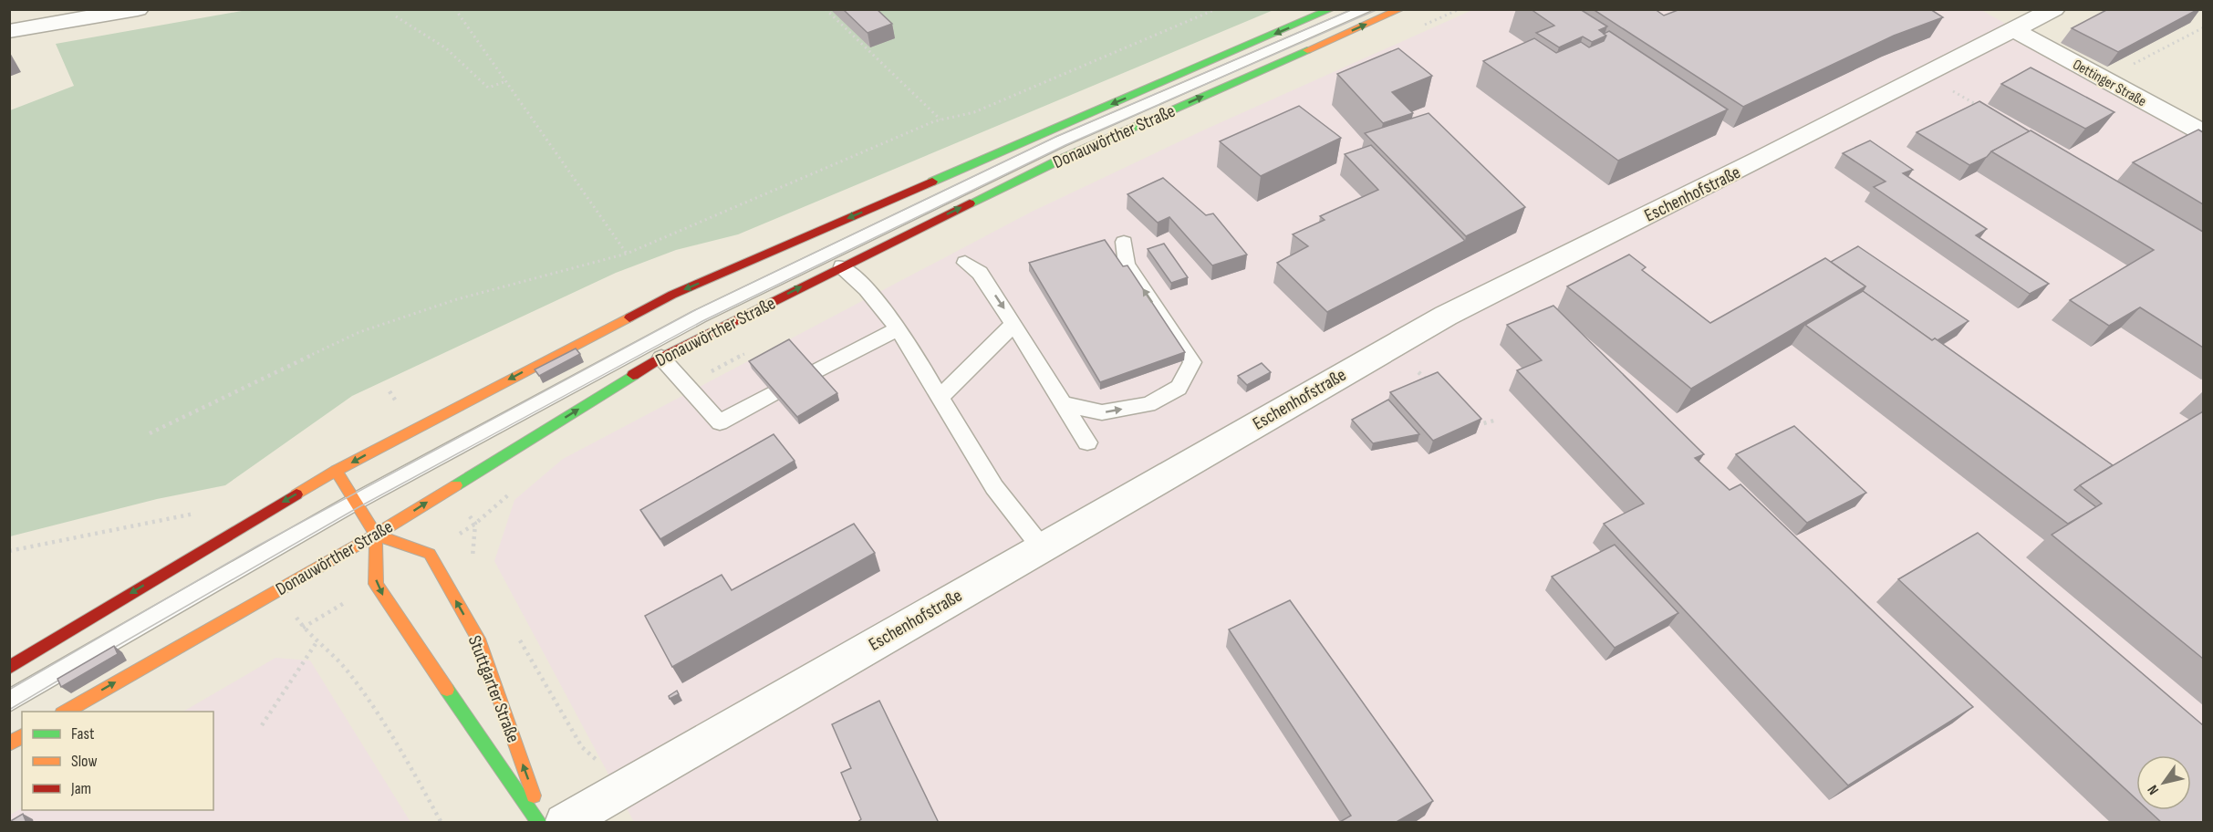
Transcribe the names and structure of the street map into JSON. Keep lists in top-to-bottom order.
{
  "streets": {
    "main road": ["Donauwörther Straße", "Stuttgarter Straße"],
    "street": ["Oettinger Straße", "Eschenhofstraße"]
  },
  "crossings": [
    ["Oettinger Straße", "Eschenhofstraße"],
    ["Donauwörther Straße", "Stuttgarter Straße"]
  ],
  "legend": ["Fast", "Slow", "Jam"],
  "north": "bottom left"
}
